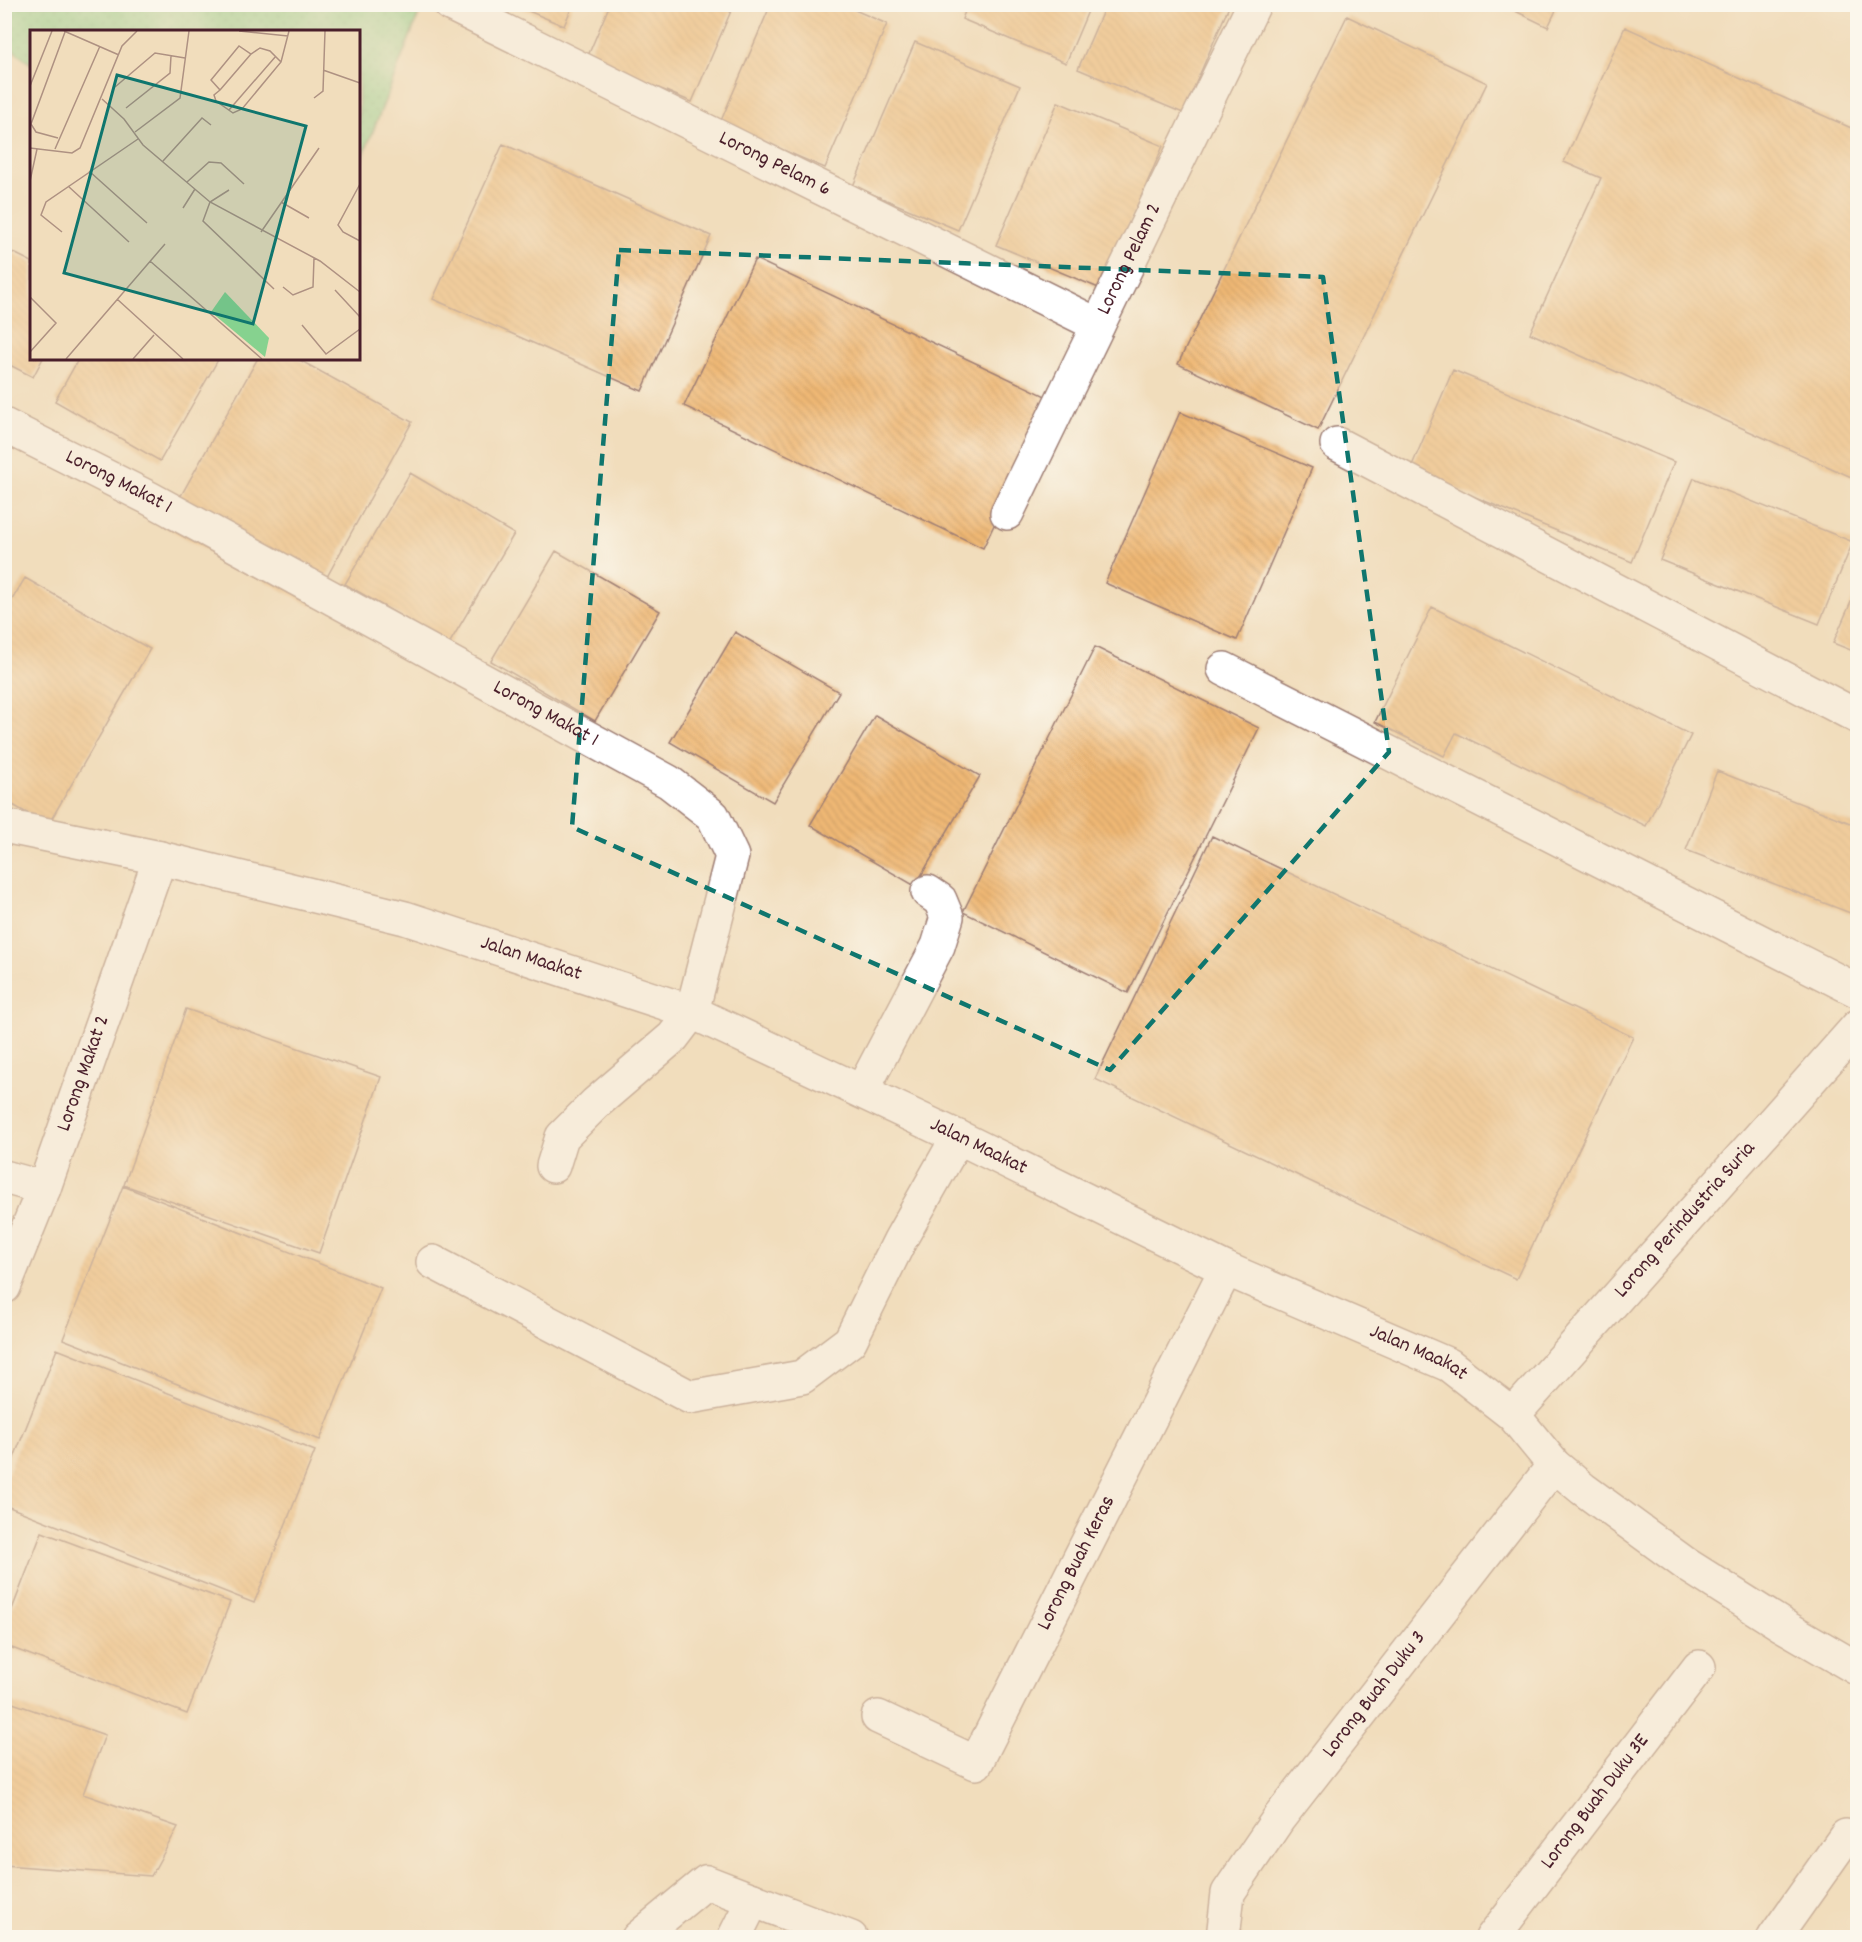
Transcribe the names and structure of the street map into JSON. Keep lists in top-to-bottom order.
{
  "streets": {
    "street": [
      "Lorong Pelam 6",
      "Lorong Pelam 2",
      "Lorong Makat 1",
      "Jalan Maakat",
      "Lorong Makat 2",
      "Lorong Perindustria Suria",
      "Lorong Buah Keras",
      "Lorong Buah Duku 3",
      "Lorong Buah Duku 3E"
    ]
  },
  "crossings": [
    ["Lorong Pelam 6", "Lorong Pelam 2"],
    ["Lorong Makat 1", "Jalan Maakat"],
    ["Jalan Maakat", "Lorong Makat 2"],
    ["Jalan Maakat", "Lorong Perindustria Suria"],
    ["Jalan Maakat", "Lorong Buah Keras"],
    ["Jalan Maakat", "Lorong Buah Duku 3"]
  ]
}
